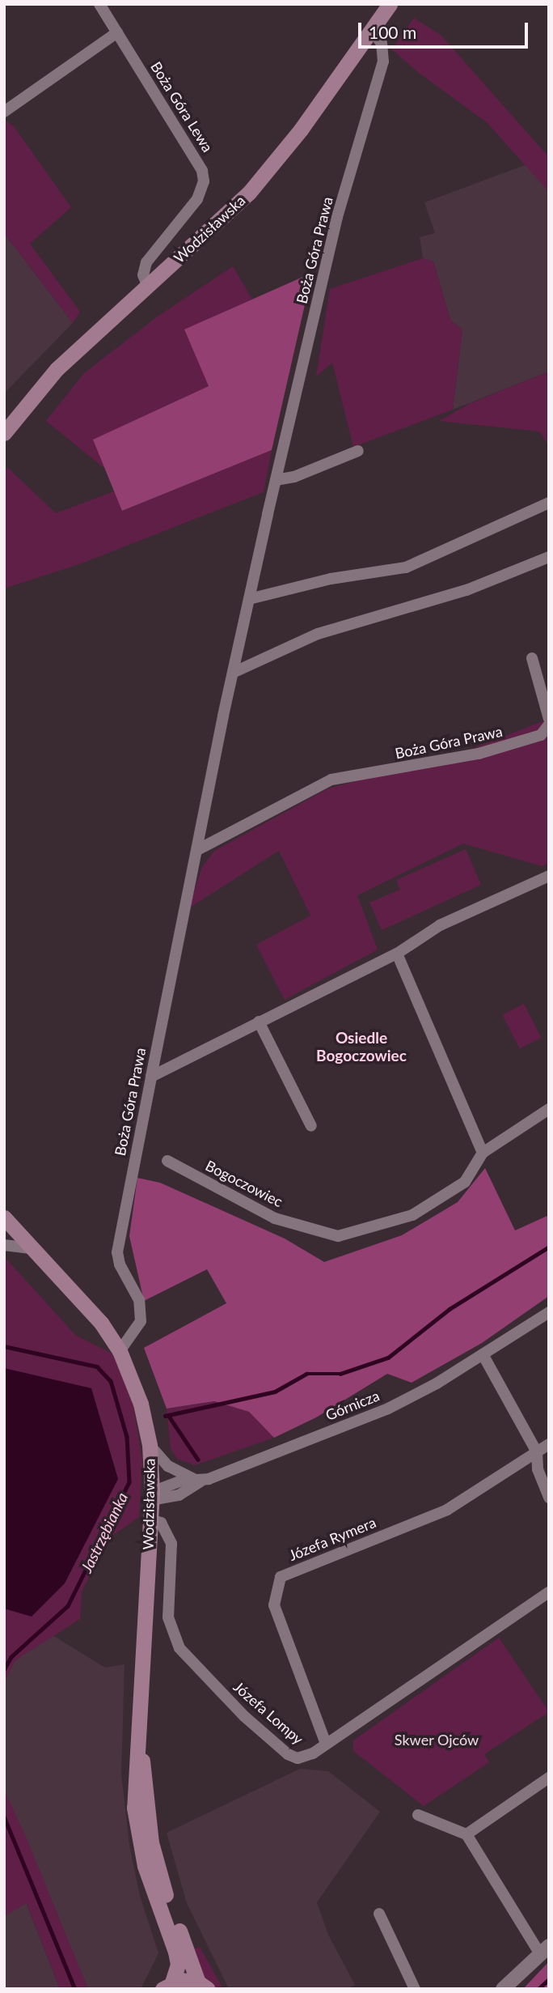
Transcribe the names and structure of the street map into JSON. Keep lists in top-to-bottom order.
{
  "streets": {
    "main road": ["Wodzisławska"],
    "street": [
      "Boża Góra Lewa",
      "Boża Góra Prawa",
      "Bogoczowiec",
      "Górnicza",
      "Józefa Rymera",
      "Józefa Lompy"
    ]
  },
  "crossings": [
    ["Boża Góra Lewa", "Wodzisławska"],
    ["Wodzisławska", "Boża Góra Prawa"],
    ["Wodzisławska", "Górnicza"],
    ["Wodzisławska", "Józefa Lompy"],
    ["Józefa Rymera", "Józefa Lompy"]
  ],
  "districts": ["Osiedle Bogoczowiec"],
  "water": ["Jastrzębianka"],
  "parks": ["Skwer Ojców"],
  "scale_bar": "100 m"
}
